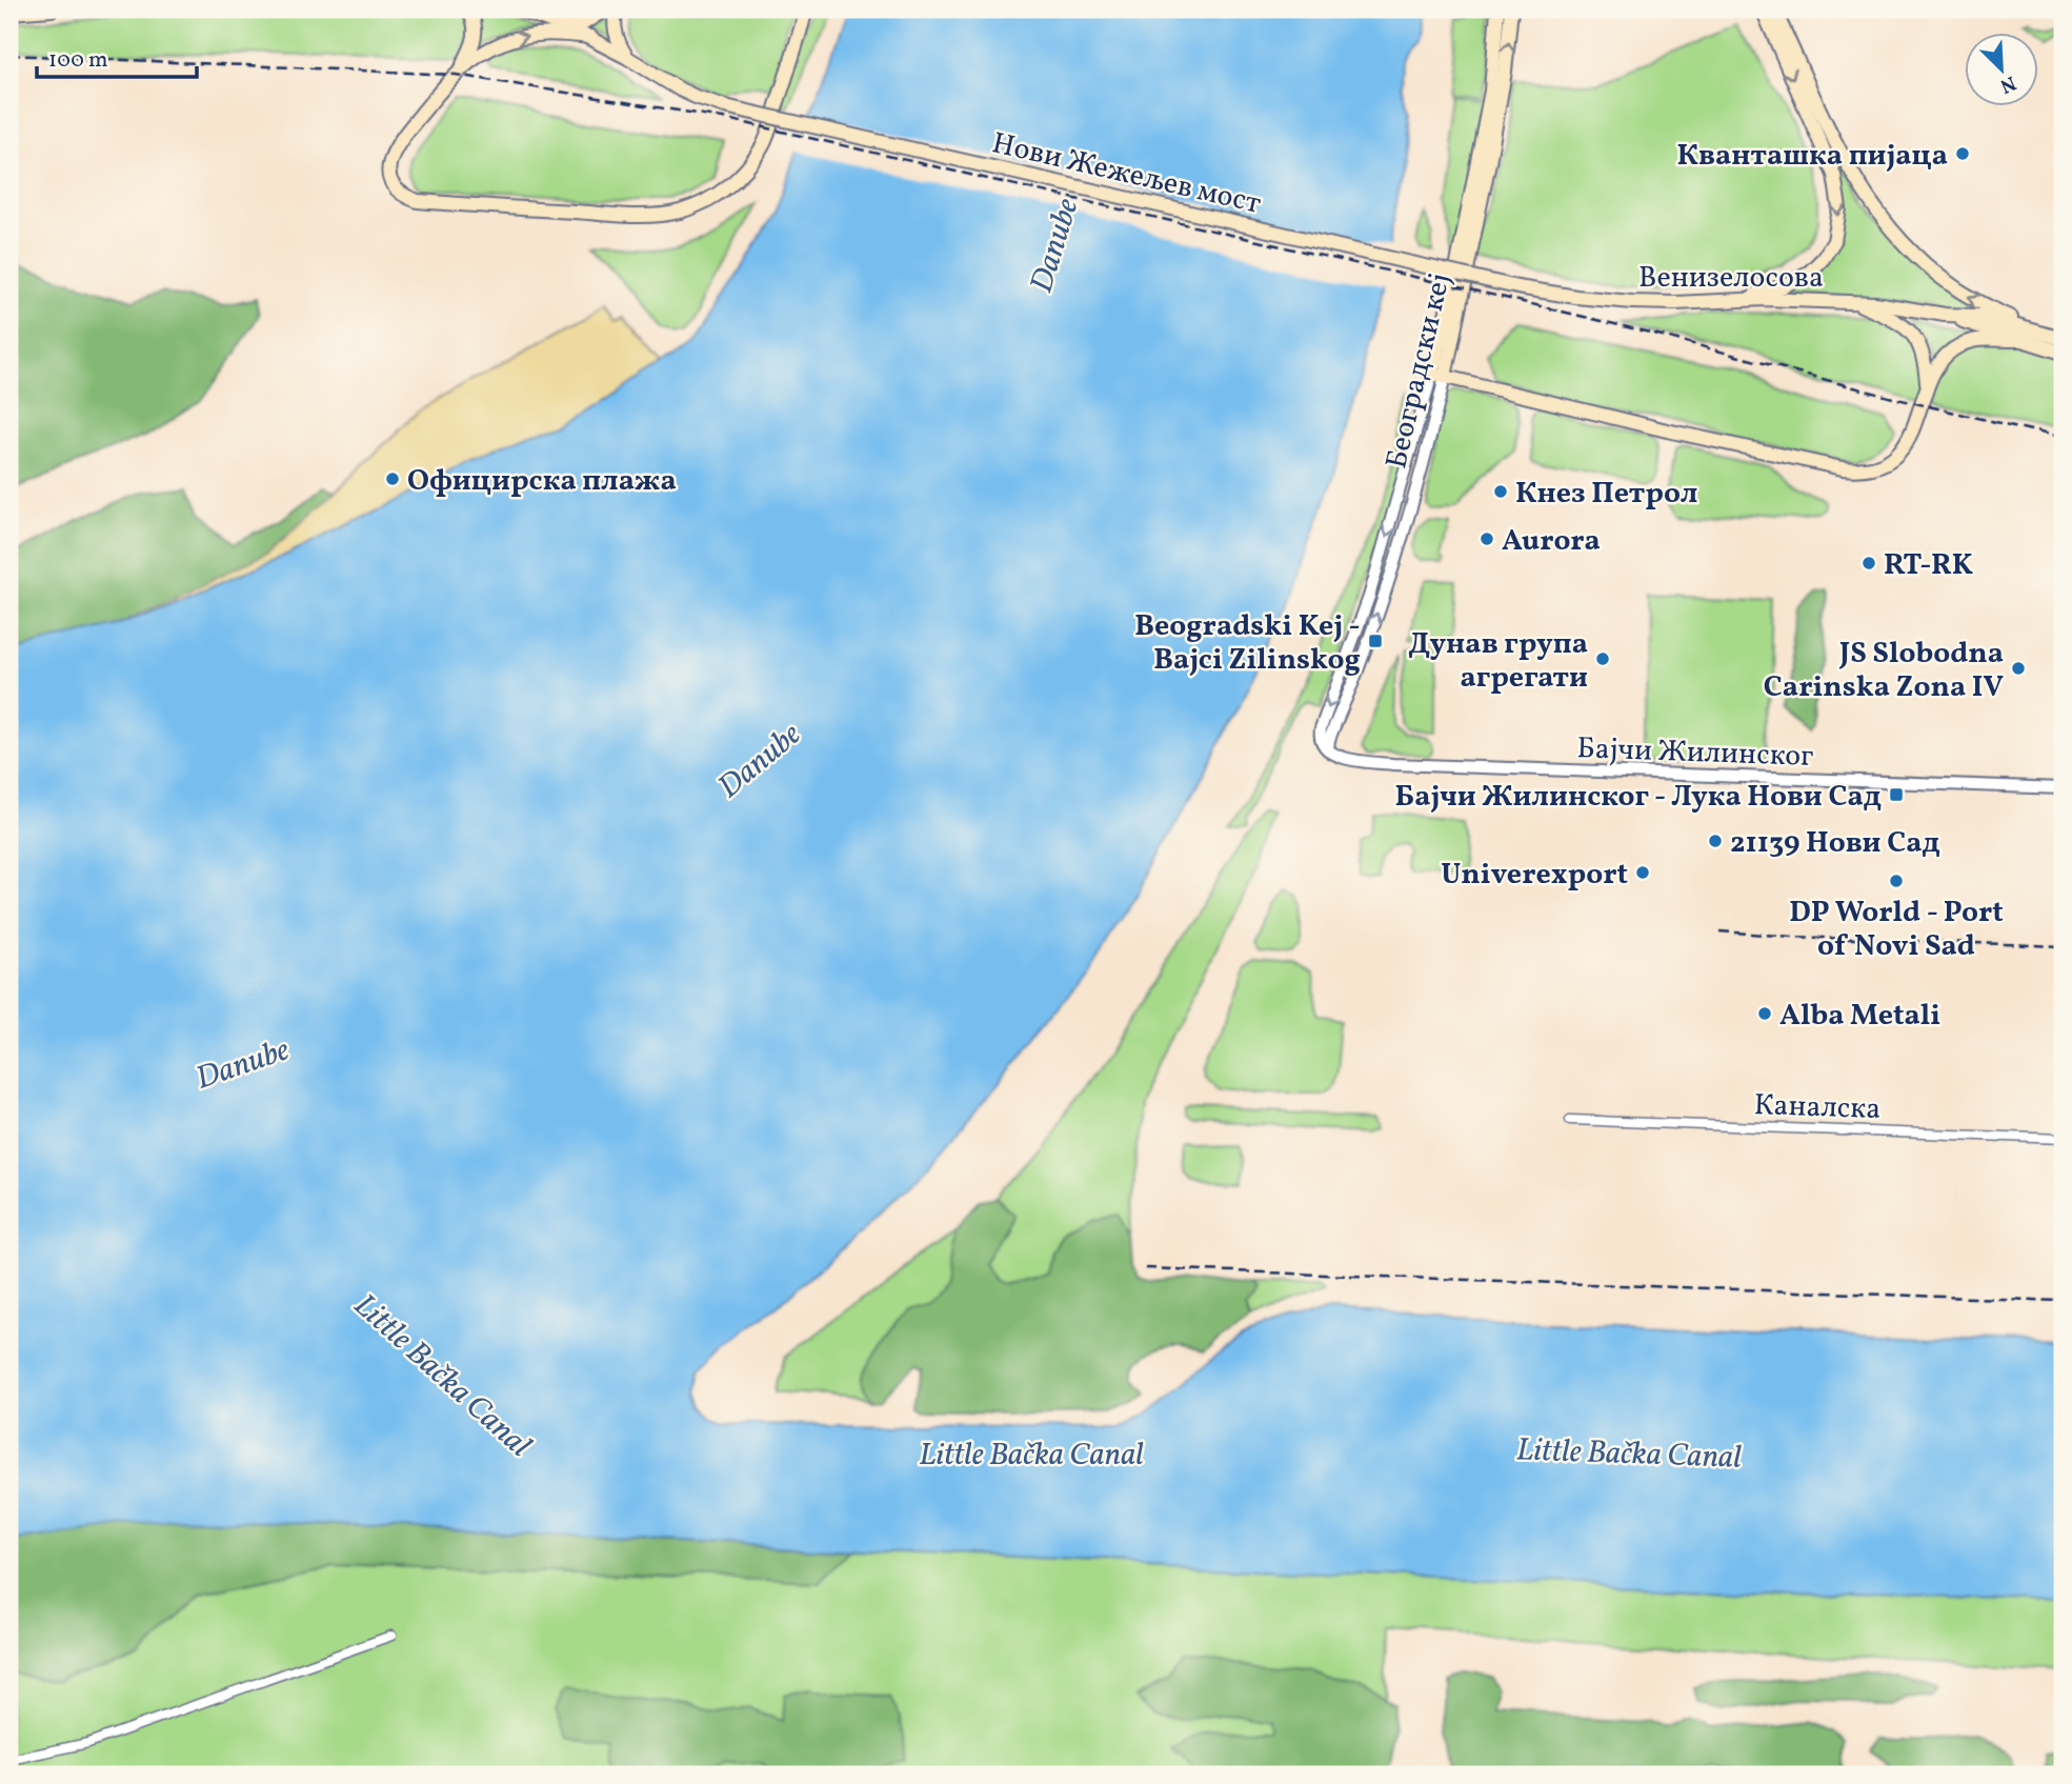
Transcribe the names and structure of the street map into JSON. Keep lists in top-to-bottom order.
{
  "streets": {
    "main road": ["Нови Жежељев мост", "Венизелосова", "Београдски кеј"],
    "street": ["Бајчи Жилинског", "Каналска"]
  },
  "crossings": [
    ["Нови Жежељев мост", "Венизелосова"],
    ["Београдски кеј", "Бајчи Жилинског"]
  ],
  "water": ["Danube", "Little Bačka Canal"],
  "places": {
    "other": [
      "Кванташка пијаца",
      "Официрска плажа",
      "Кнез Петрол",
      "Aurora",
      "RT-RK",
      "Дунав група агрегати",
      "JS Slobodna Carinska Zona IV",
      "21139 Нови Сад",
      "Univerexport",
      "DP World - Port of Novi Sad",
      "Alba Metali"
    ],
    "transit": ["Beogradski Kej - Bajci Zilinskog", "Бајчи Жилинског - Лука Нови Сад"]
  },
  "scale_bar": "100 m",
  "north": "bottom right"
}
